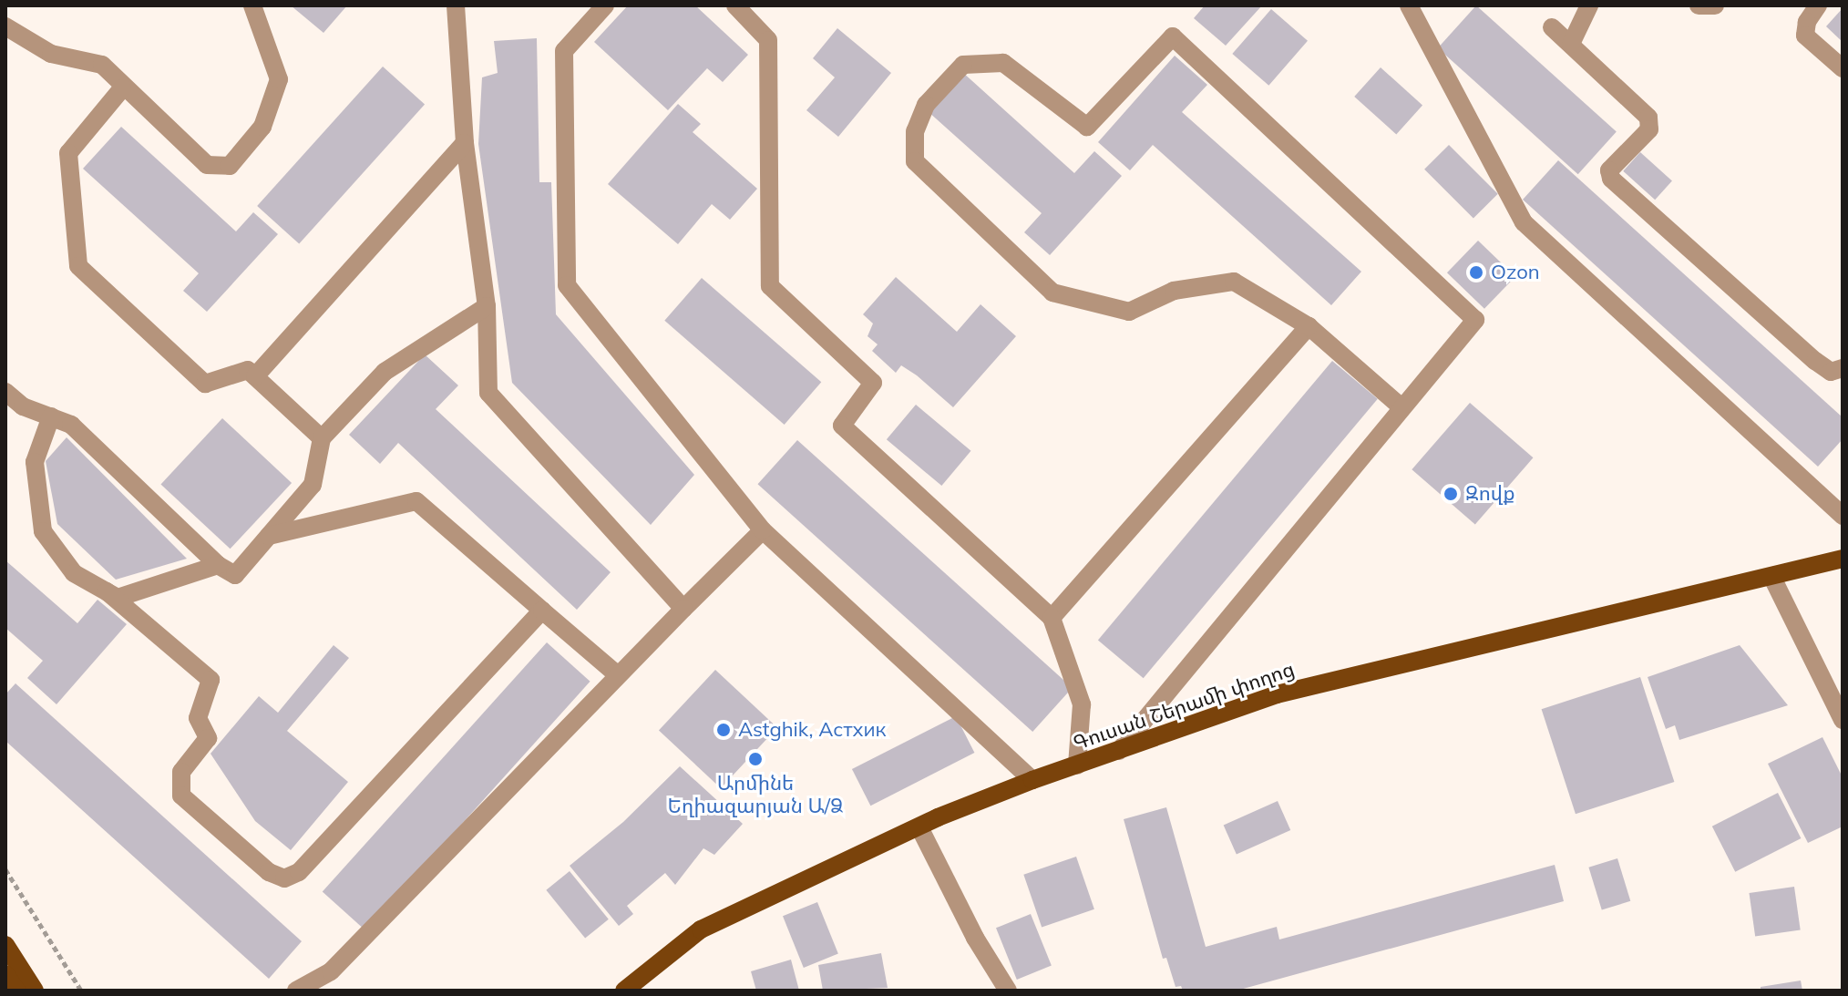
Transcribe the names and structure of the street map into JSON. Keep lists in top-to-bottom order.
{
  "streets": {
    "main road": ["Գուսան Շերամի փողոց"]
  },
  "places": [
    "Ozon",
    "Զովք",
    "Astghik, Астхик",
    "Արմինե Եղիազարյան Ա/Ձ"
  ]
}
